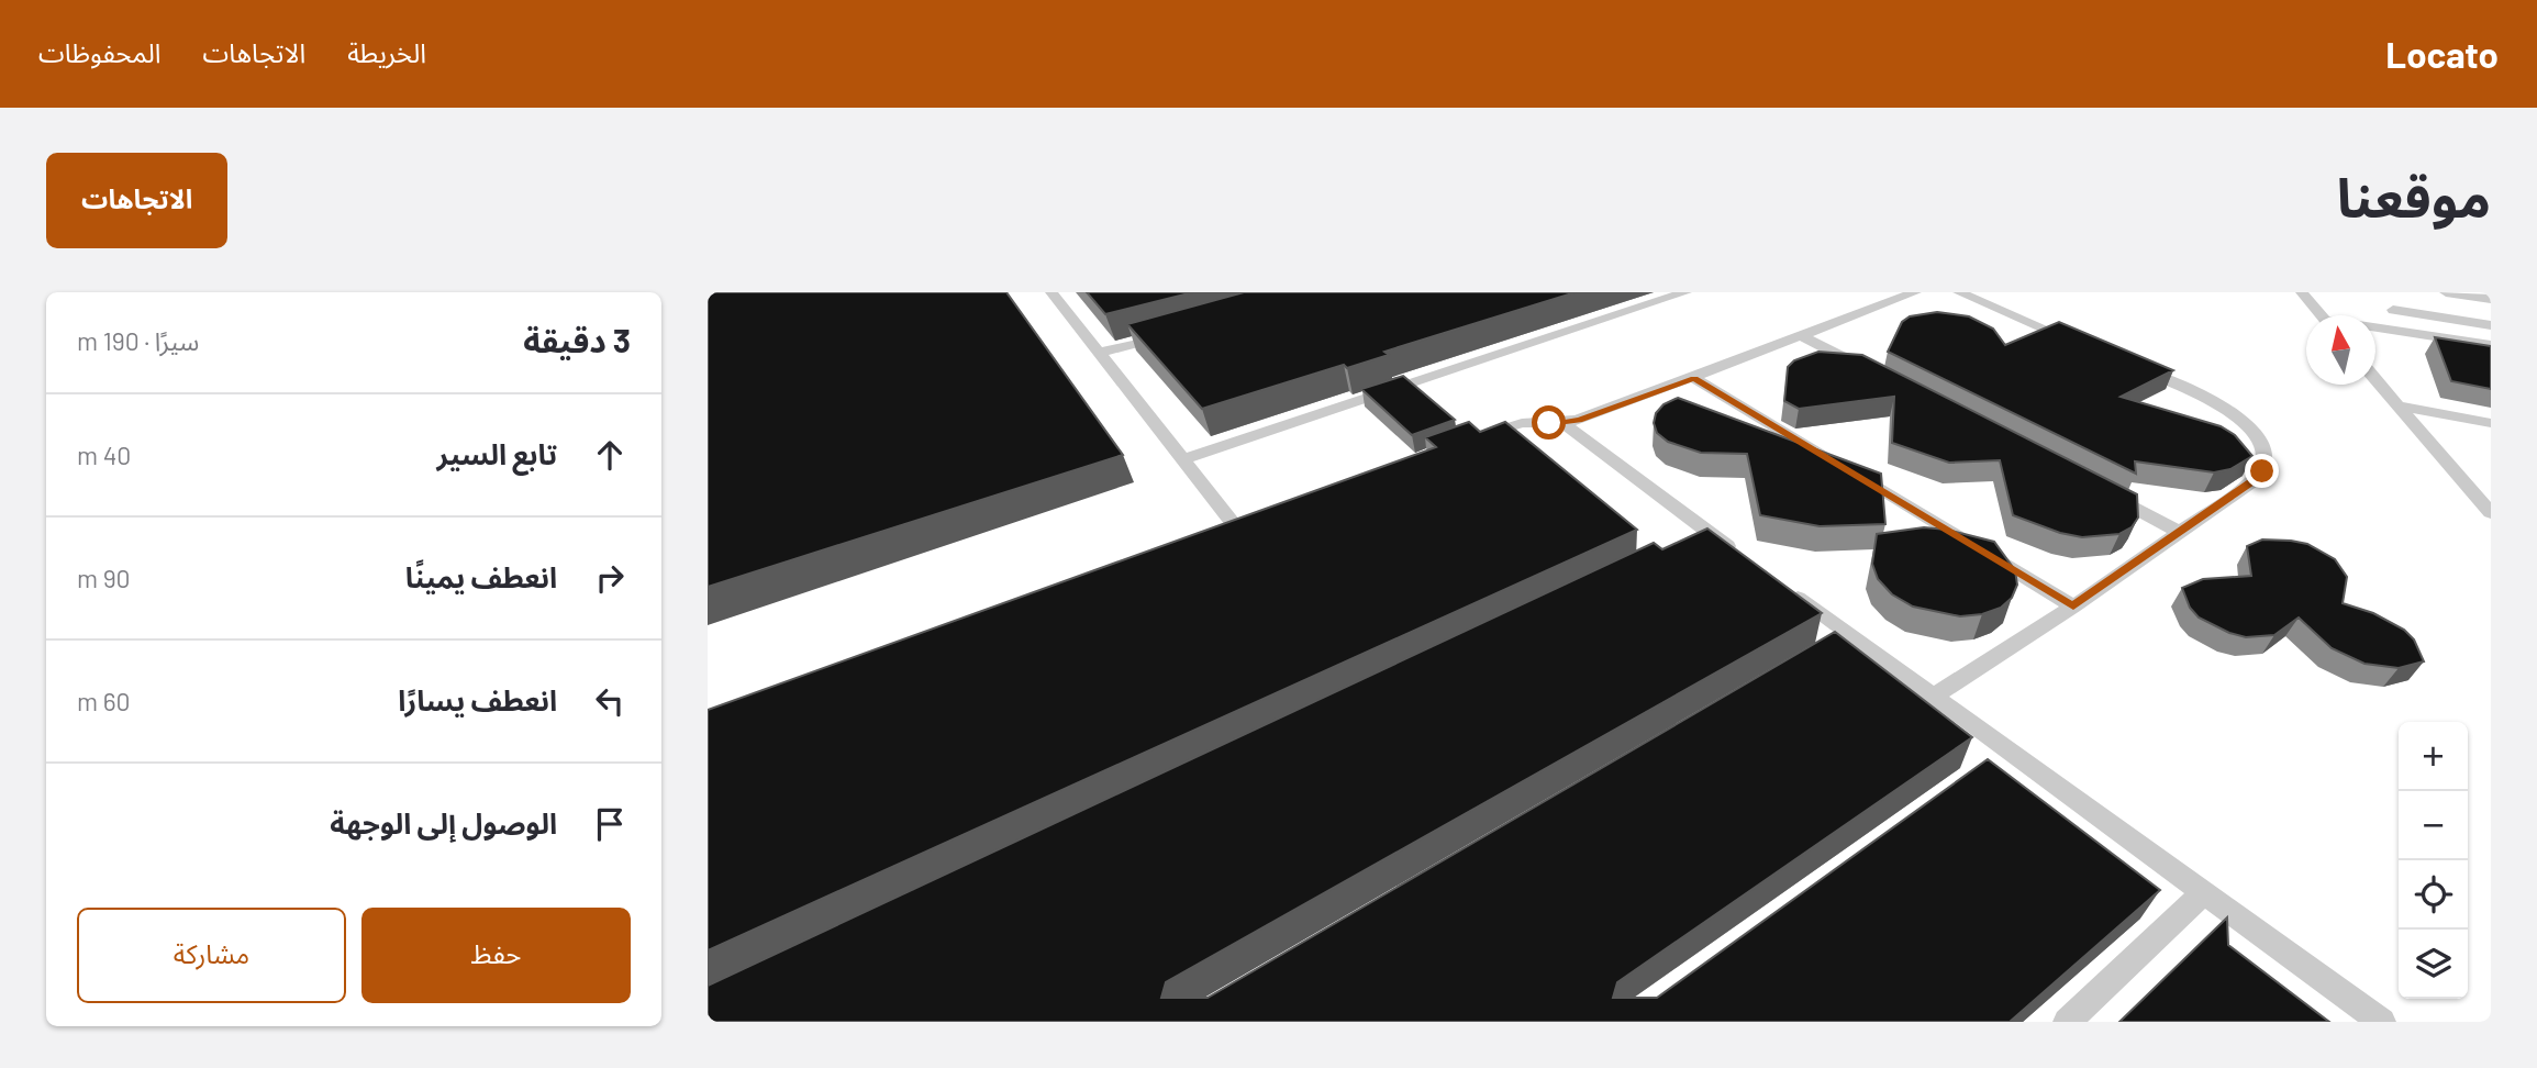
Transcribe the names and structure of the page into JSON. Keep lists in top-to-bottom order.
{
  "north": "top",
  "page": {
    "header": "Locato",
    "nav": ["الخريطة", "الاتجاهات", "المحفوظات"],
    "title": "موقعنا",
    "buttons": [
      "الاتجاهات",
      ["حفظ", "مشاركة"]
    ],
    "heading": ["3 دقيقة", "سيرًا · 190 m"],
    "list": [
      ["تابع السير", "40 m"],
      ["انعطف يمينًا", "90 m"],
      ["انعطف يسارًا", "60 m"],
      "الوصول إلى الوجهة"
    ],
    "map_buttons": ["+", "−"]
  }
}
